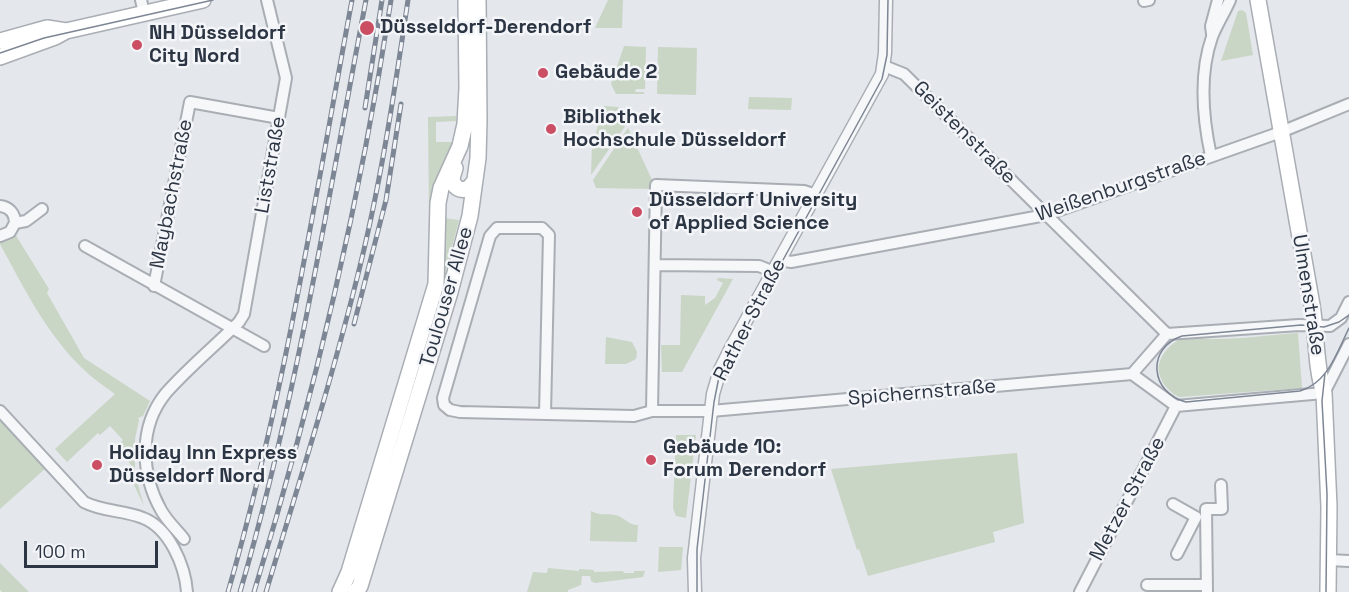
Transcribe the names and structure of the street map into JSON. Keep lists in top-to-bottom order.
{
  "streets": {
    "main road": ["Ulmenstraße", "Toulouser Allee"],
    "street": [
      "Geistenstraße",
      "Liststraße",
      "Weißenburgstraße",
      "Maybachstraße",
      "Rather Straße",
      "Spichernstraße",
      "Metzer Straße"
    ]
  },
  "crossings": [
    ["Geistenstraße", "Weißenburgstraße"],
    ["Geistenstraße", "Rather Straße"],
    ["Liststraße", "Maybachstraße"],
    ["Weißenburgstraße", "Ulmenstraße"],
    ["Weißenburgstraße", "Rather Straße"],
    ["Rather Straße", "Spichernstraße"]
  ],
  "places": [
    "Düsseldorf-Derendorf",
    "NH Düsseldorf City Nord",
    "Gebäude 2",
    "Bibliothek Hochschule Düsseldorf",
    "Düsseldorf University of Applied Science",
    "Gebäude 10: Forum Derendorf",
    "Holiday Inn Express Düsseldorf Nord"
  ],
  "scale_bar": "100 m"
}
